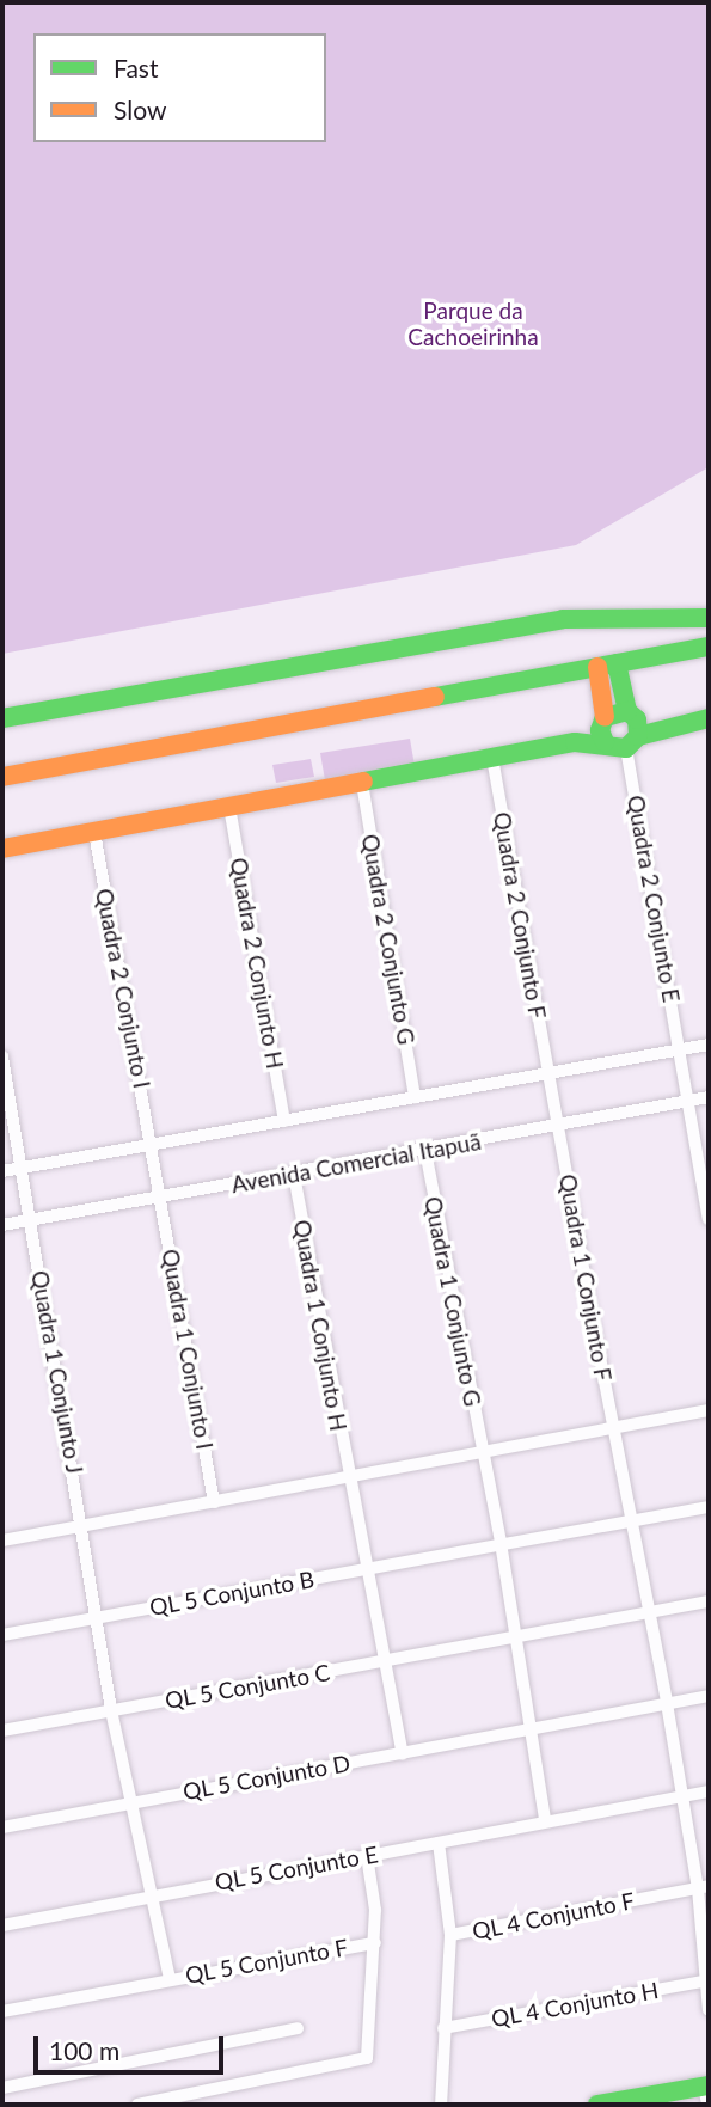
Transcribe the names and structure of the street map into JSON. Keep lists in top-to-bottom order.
{
  "streets": {
    "street": [
      "Quadra 2 Conjunto E",
      "Quadra 2 Conjunto F",
      "Quadra 2 Conjunto G",
      "Quadra 2 Conjunto H",
      "Quadra 2 Conjunto I",
      "Avenida Comercial Itapuã",
      "Quadra 1 Conjunto F",
      "Quadra 1 Conjunto G",
      "Quadra 1 Conjunto H",
      "Quadra 1 Conjunto I",
      "Quadra 1 Conjunto J",
      "QL 5 Conjunto B",
      "QL 5 Conjunto C",
      "QL 5 Conjunto D",
      "QL 5 Conjunto E",
      "QL 4 Conjunto F",
      "QL 5 Conjunto F",
      "QL 4 Conjunto H"
    ]
  },
  "crossings": [
    ["Quadra 2 Conjunto E", "Avenida Comercial Itapuã"],
    ["Quadra 2 Conjunto F", "Avenida Comercial Itapuã"],
    ["Quadra 2 Conjunto F", "Quadra 1 Conjunto F"],
    ["Quadra 2 Conjunto I", "Avenida Comercial Itapuã"],
    ["Quadra 2 Conjunto I", "Quadra 1 Conjunto I"],
    ["Avenida Comercial Itapuã", "Quadra 1 Conjunto F"],
    ["Avenida Comercial Itapuã", "Quadra 1 Conjunto G"],
    ["Avenida Comercial Itapuã", "Quadra 1 Conjunto H"],
    ["Avenida Comercial Itapuã", "Quadra 1 Conjunto I"],
    ["Avenida Comercial Itapuã", "Quadra 1 Conjunto J"],
    ["Quadra 1 Conjunto F", "QL 5 Conjunto B"],
    ["Quadra 1 Conjunto F", "QL 5 Conjunto C"],
    ["Quadra 1 Conjunto F", "QL 5 Conjunto D"],
    ["Quadra 1 Conjunto F", "QL 5 Conjunto E"],
    ["Quadra 1 Conjunto F", "QL 4 Conjunto F"],
    ["Quadra 1 Conjunto F", "QL 4 Conjunto H"],
    ["Quadra 1 Conjunto G", "QL 5 Conjunto B"],
    ["Quadra 1 Conjunto G", "QL 5 Conjunto C"],
    ["Quadra 1 Conjunto G", "QL 5 Conjunto D"],
    ["Quadra 1 Conjunto G", "QL 5 Conjunto E"],
    ["Quadra 1 Conjunto H", "QL 5 Conjunto B"],
    ["Quadra 1 Conjunto H", "QL 5 Conjunto C"],
    ["Quadra 1 Conjunto H", "QL 5 Conjunto D"],
    ["Quadra 1 Conjunto J", "QL 5 Conjunto B"],
    ["Quadra 1 Conjunto J", "QL 5 Conjunto C"],
    ["Quadra 1 Conjunto J", "QL 5 Conjunto D"],
    ["Quadra 1 Conjunto J", "QL 5 Conjunto E"],
    ["Quadra 1 Conjunto J", "QL 5 Conjunto F"],
    ["QL 5 Conjunto E", "QL 4 Conjunto F"],
    ["QL 5 Conjunto E", "QL 5 Conjunto F"]
  ],
  "parks": ["Parque da Cachoeirinha"],
  "legend": ["Fast", "Slow"],
  "scale_bar": "100 m"
}
